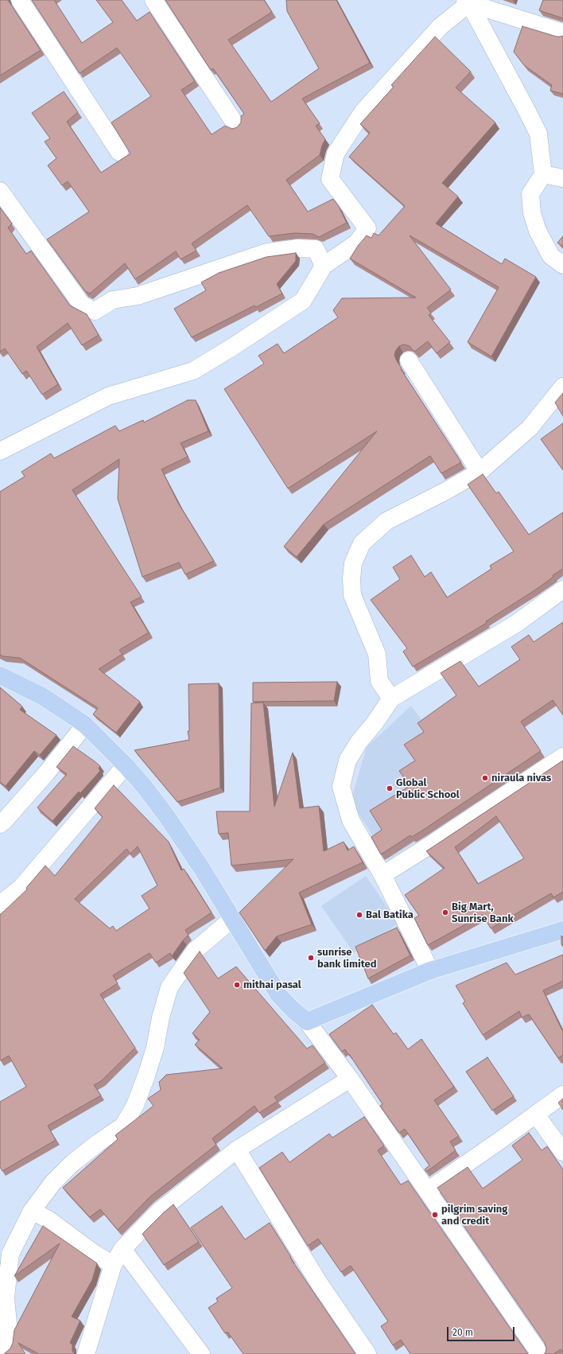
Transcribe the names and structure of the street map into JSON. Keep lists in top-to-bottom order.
{
  "places": [
    "niraula nivas",
    "Global Public School",
    "Big Mart, Sunrise Bank",
    "Bal Batika",
    "sunrise bank limited",
    "mithai pasal",
    "pilgrim saving and credit"
  ],
  "scale_bar": "20 m"
}
